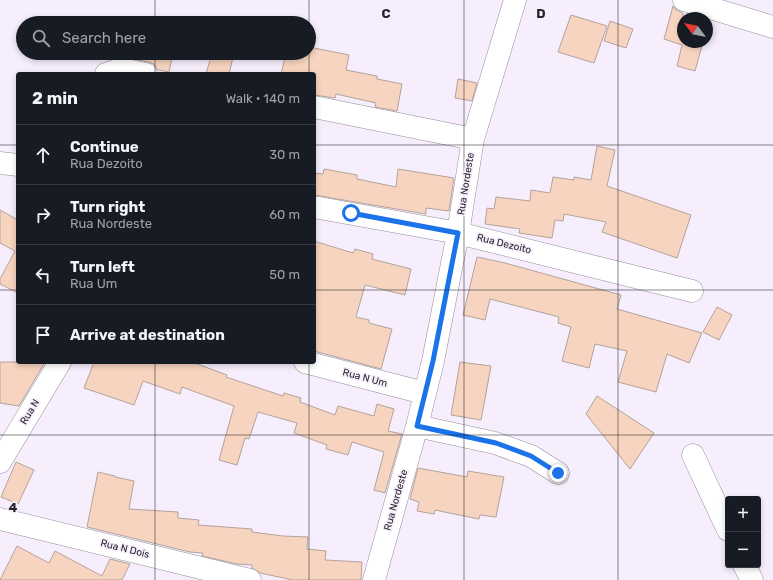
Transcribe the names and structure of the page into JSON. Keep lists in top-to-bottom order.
{
  "streets": {
    "street": [
      "Rua Nordeste",
      "Rua Dezoito",
      "Rua N Um",
      "Rua N",
      "Rua N Dois"
    ]
  },
  "crossings": [
    ["Rua Nordeste", "Rua Dezoito"],
    ["Rua Nordeste", "Rua N Um"]
  ],
  "north": "top left",
  "page": {
    "search": "Search here",
    "heading": ["2 min", "Walk · 140 m"],
    "list": [
      ["Continue", "Rua Dezoito", "30 m"],
      ["Turn right", "Rua Nordeste", "60 m"],
      ["Turn left", "Rua Um", "50 m"],
      "Arrive at destination"
    ],
    "map_buttons": ["+", "−"]
  },
  "grid": {
    "columns": ["C", "D"],
    "rows": ["4"]
  }
}
